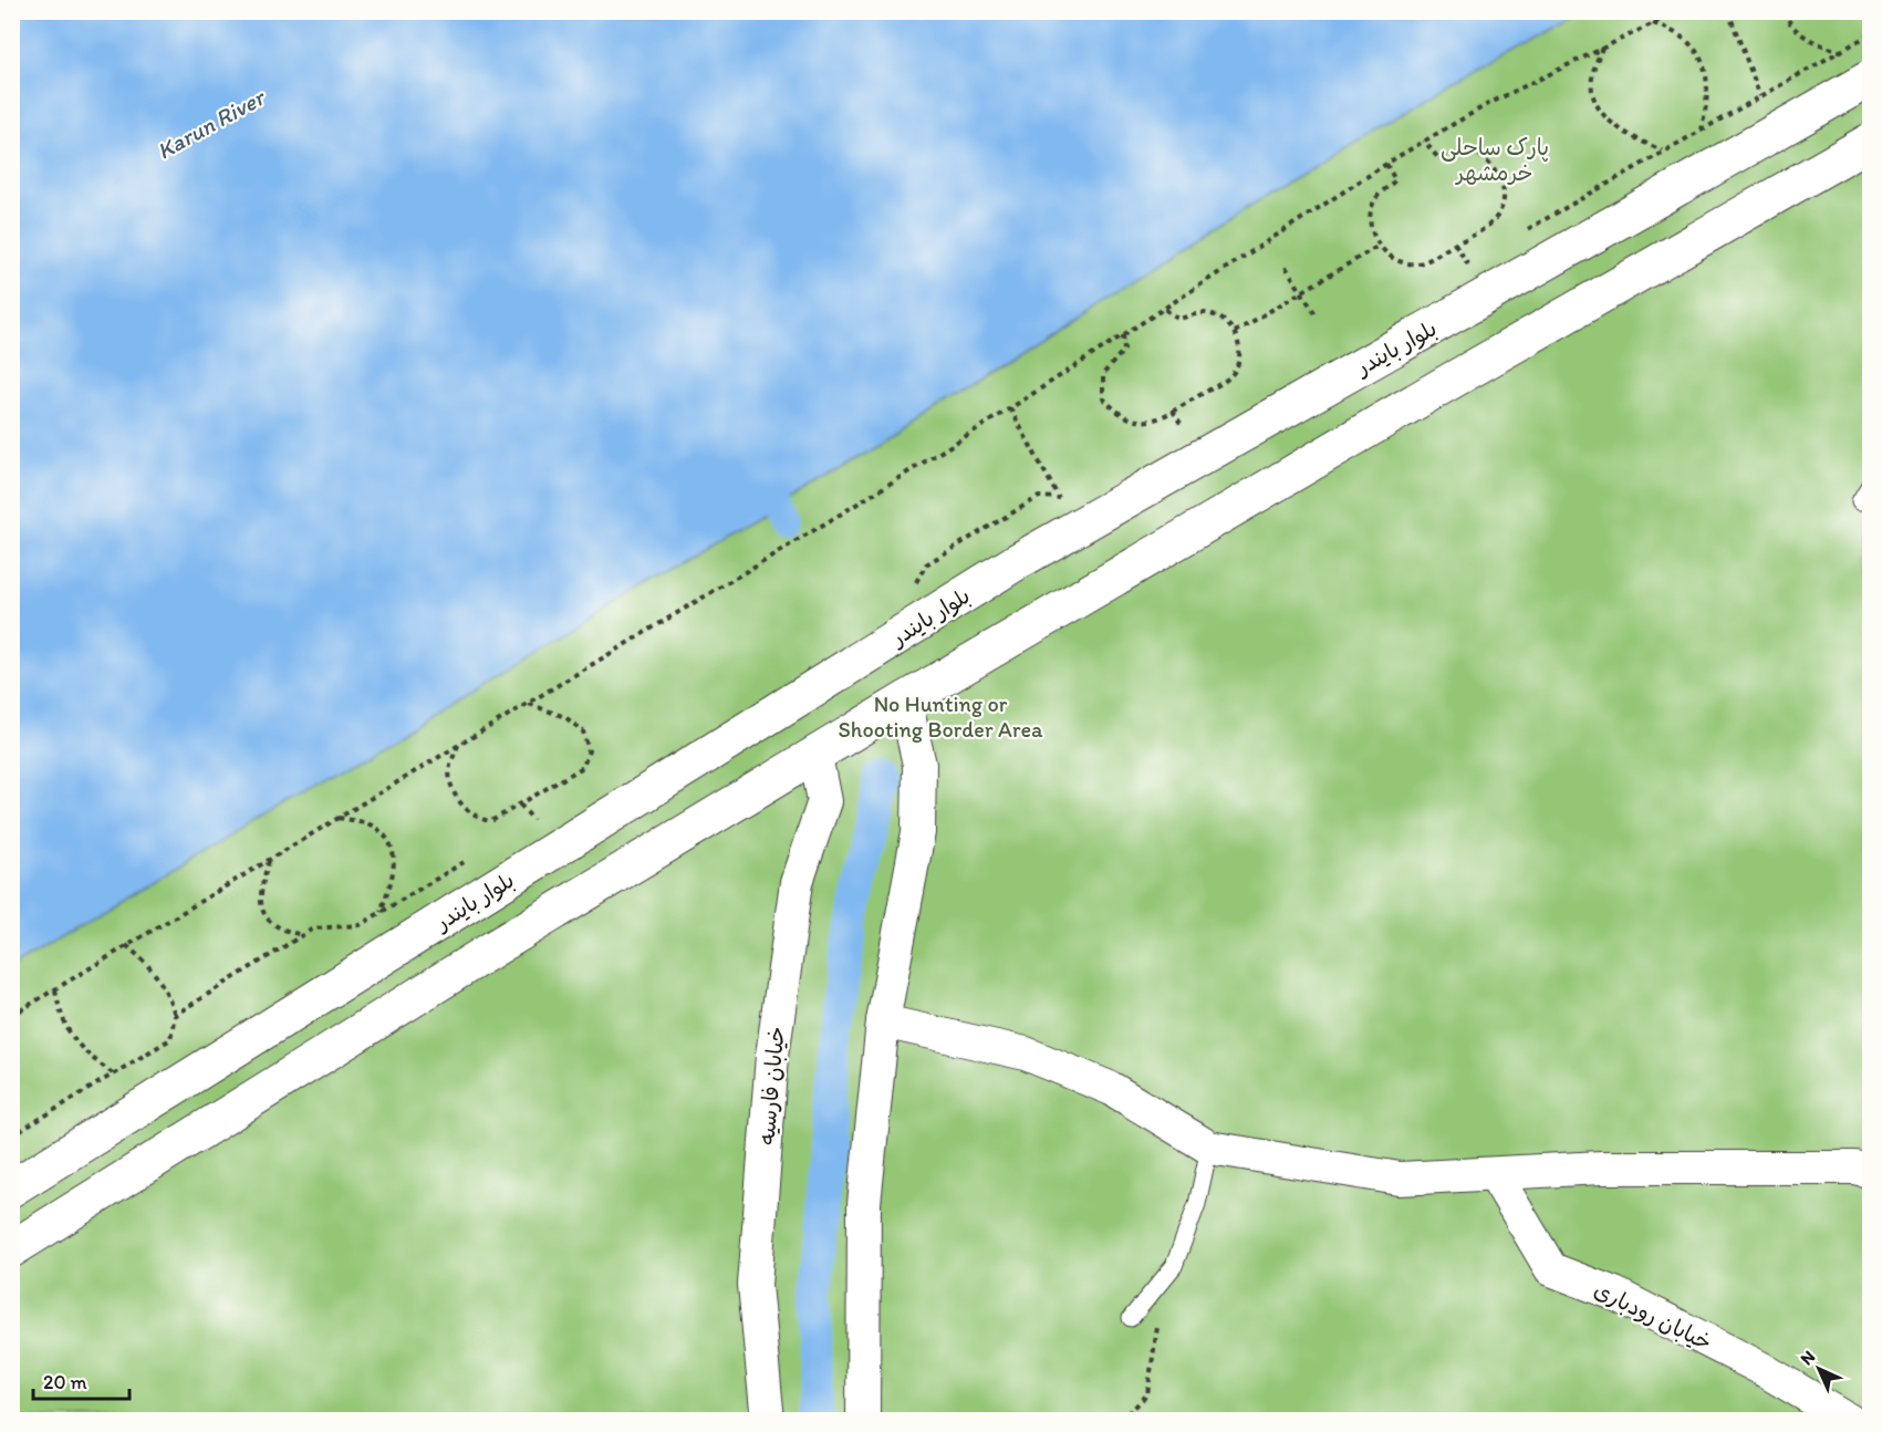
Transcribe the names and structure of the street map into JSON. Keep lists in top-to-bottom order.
{
  "streets": {
    "street": ["بلوار بایندر", "خیابان فارسیه", "خیابان رودباری"]
  },
  "water": ["Karun River"],
  "parks": ["پارک ساحلی خرمشهر", "No Hunting or Shooting Border Area"],
  "scale_bar": "20 m",
  "north": "top left"
}
